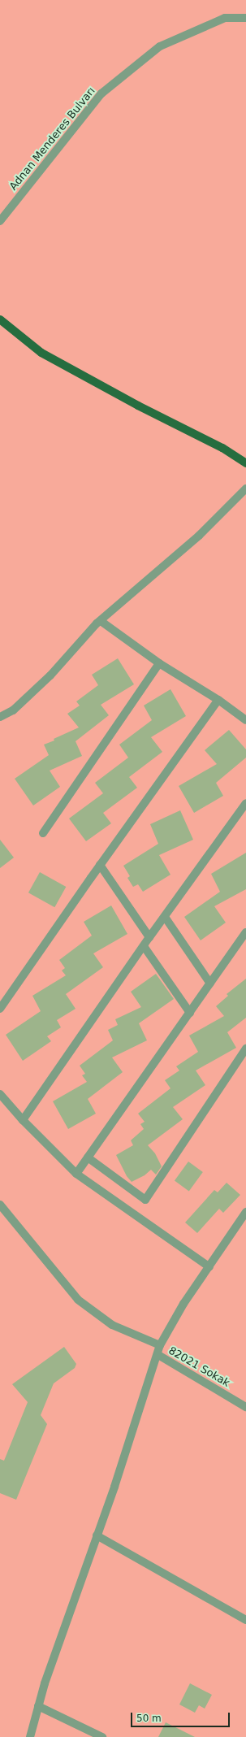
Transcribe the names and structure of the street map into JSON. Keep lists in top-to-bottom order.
{
  "streets": {
    "street": ["Adnan Menderes Bulvarı", "82021 Sokak"]
  },
  "scale_bar": "50 m"
}
